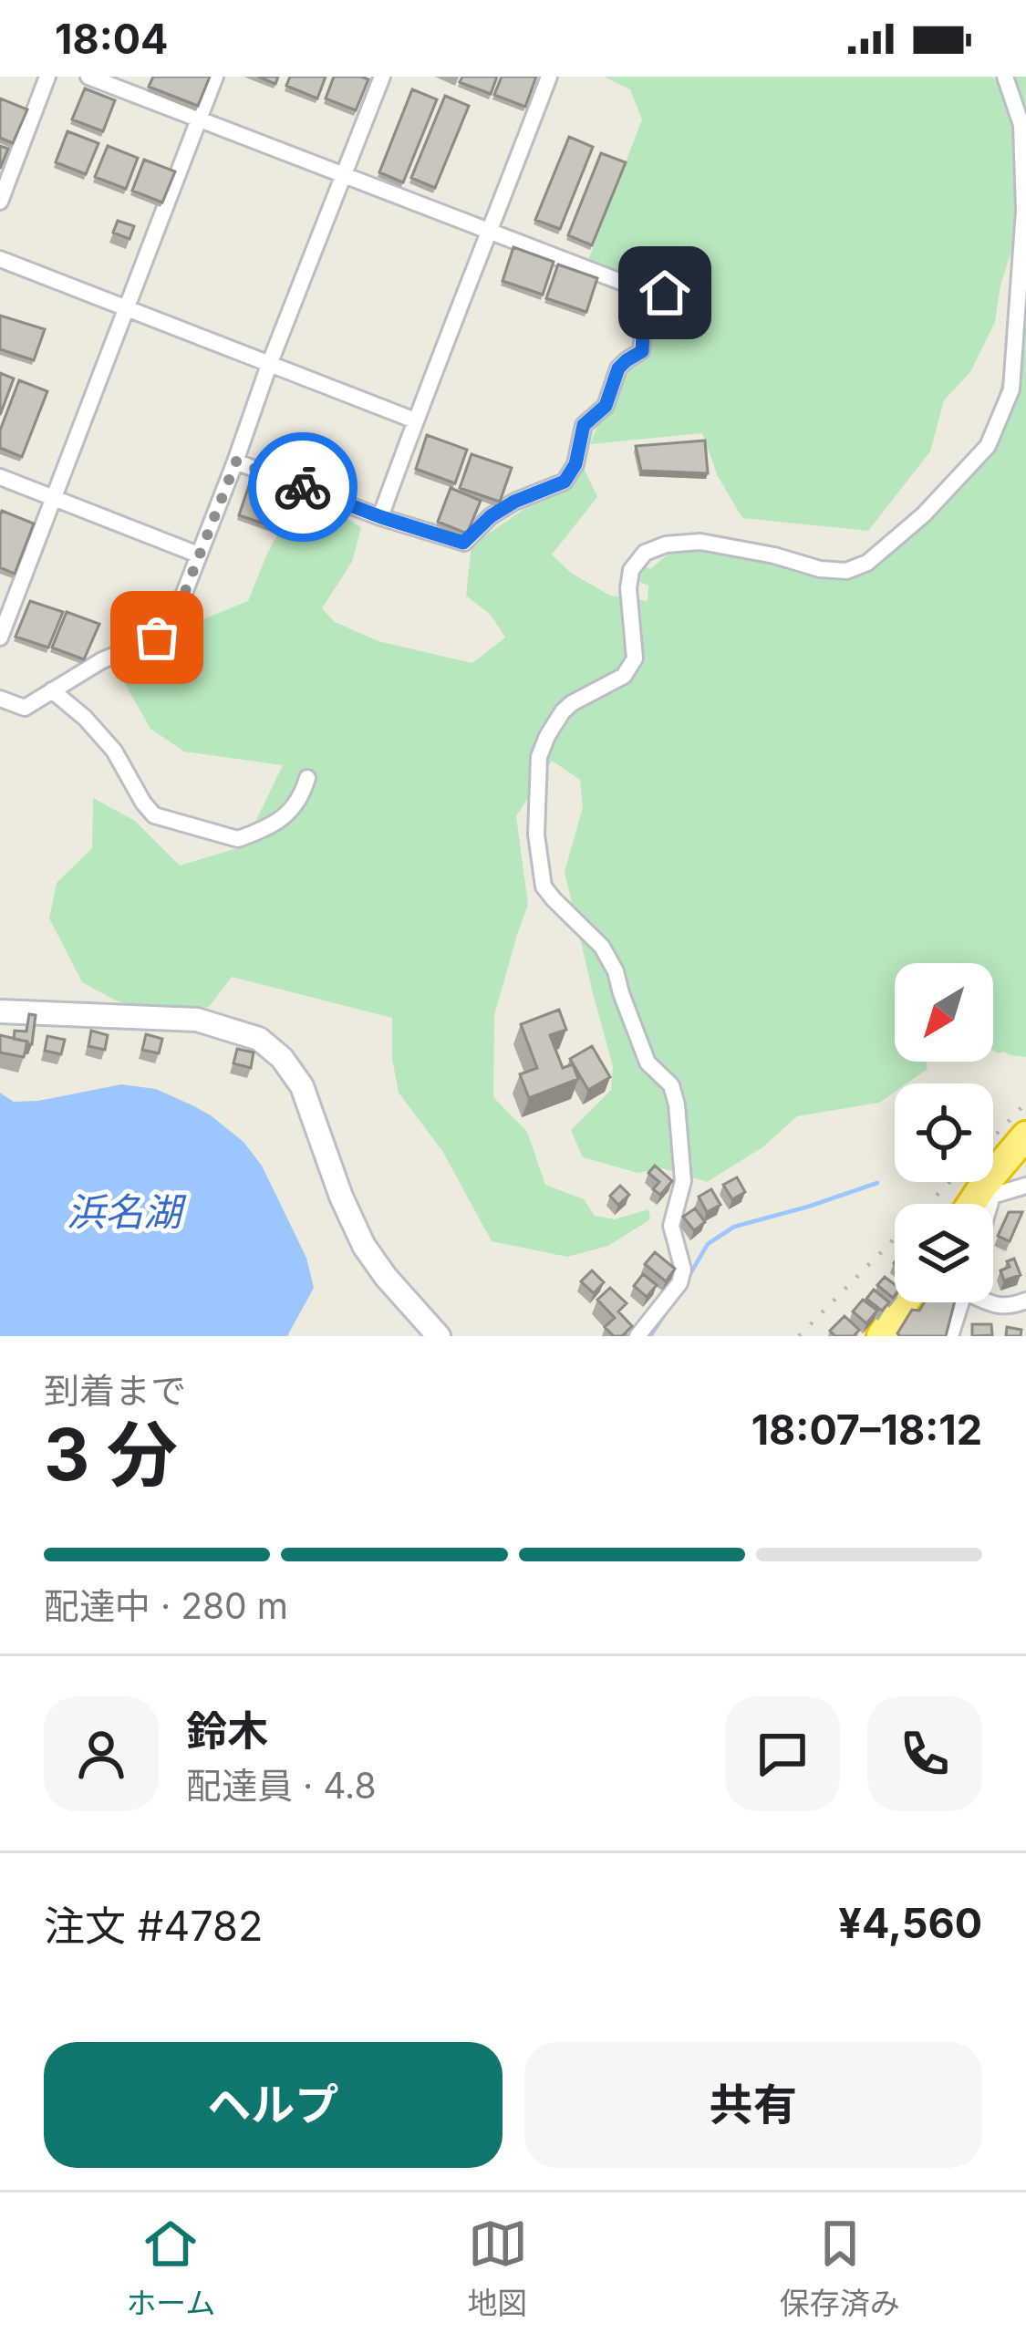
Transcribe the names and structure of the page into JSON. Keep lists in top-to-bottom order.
{
  "water": ["浜名湖"],
  "north": "bottom left",
  "page": {
    "status": "18:04",
    "heading": ["3 分", "到着まで", "18:07–18:12"],
    "panel": [
      "鈴木",
      "配達員 · 4.8",
      "注文 #4782",
      "¥4,560"
    ],
    "bar": "配達中 · 280 m",
    "buttons": ["ヘルプ", "共有"],
    "tabs": ["ホーム", "地図", "保存済み"]
  }
}
